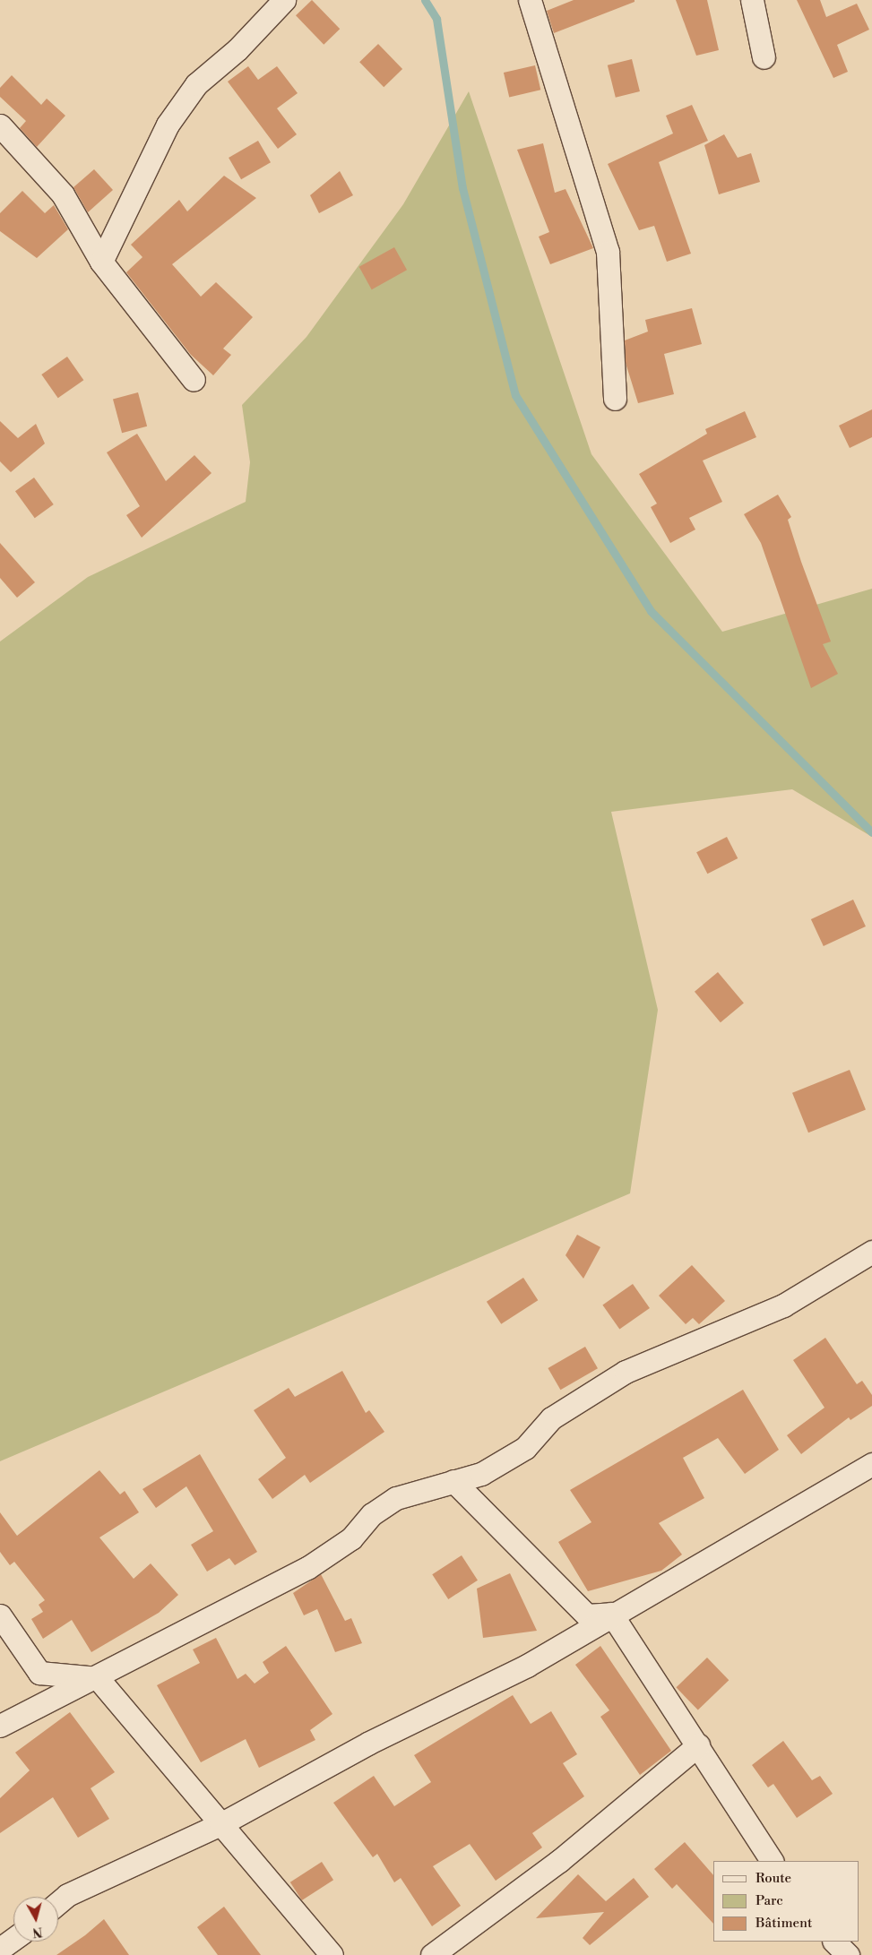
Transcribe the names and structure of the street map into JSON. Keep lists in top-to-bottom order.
{
  "legend": ["Route", "Parc", "Bâtiment"],
  "north": "bottom"
}
